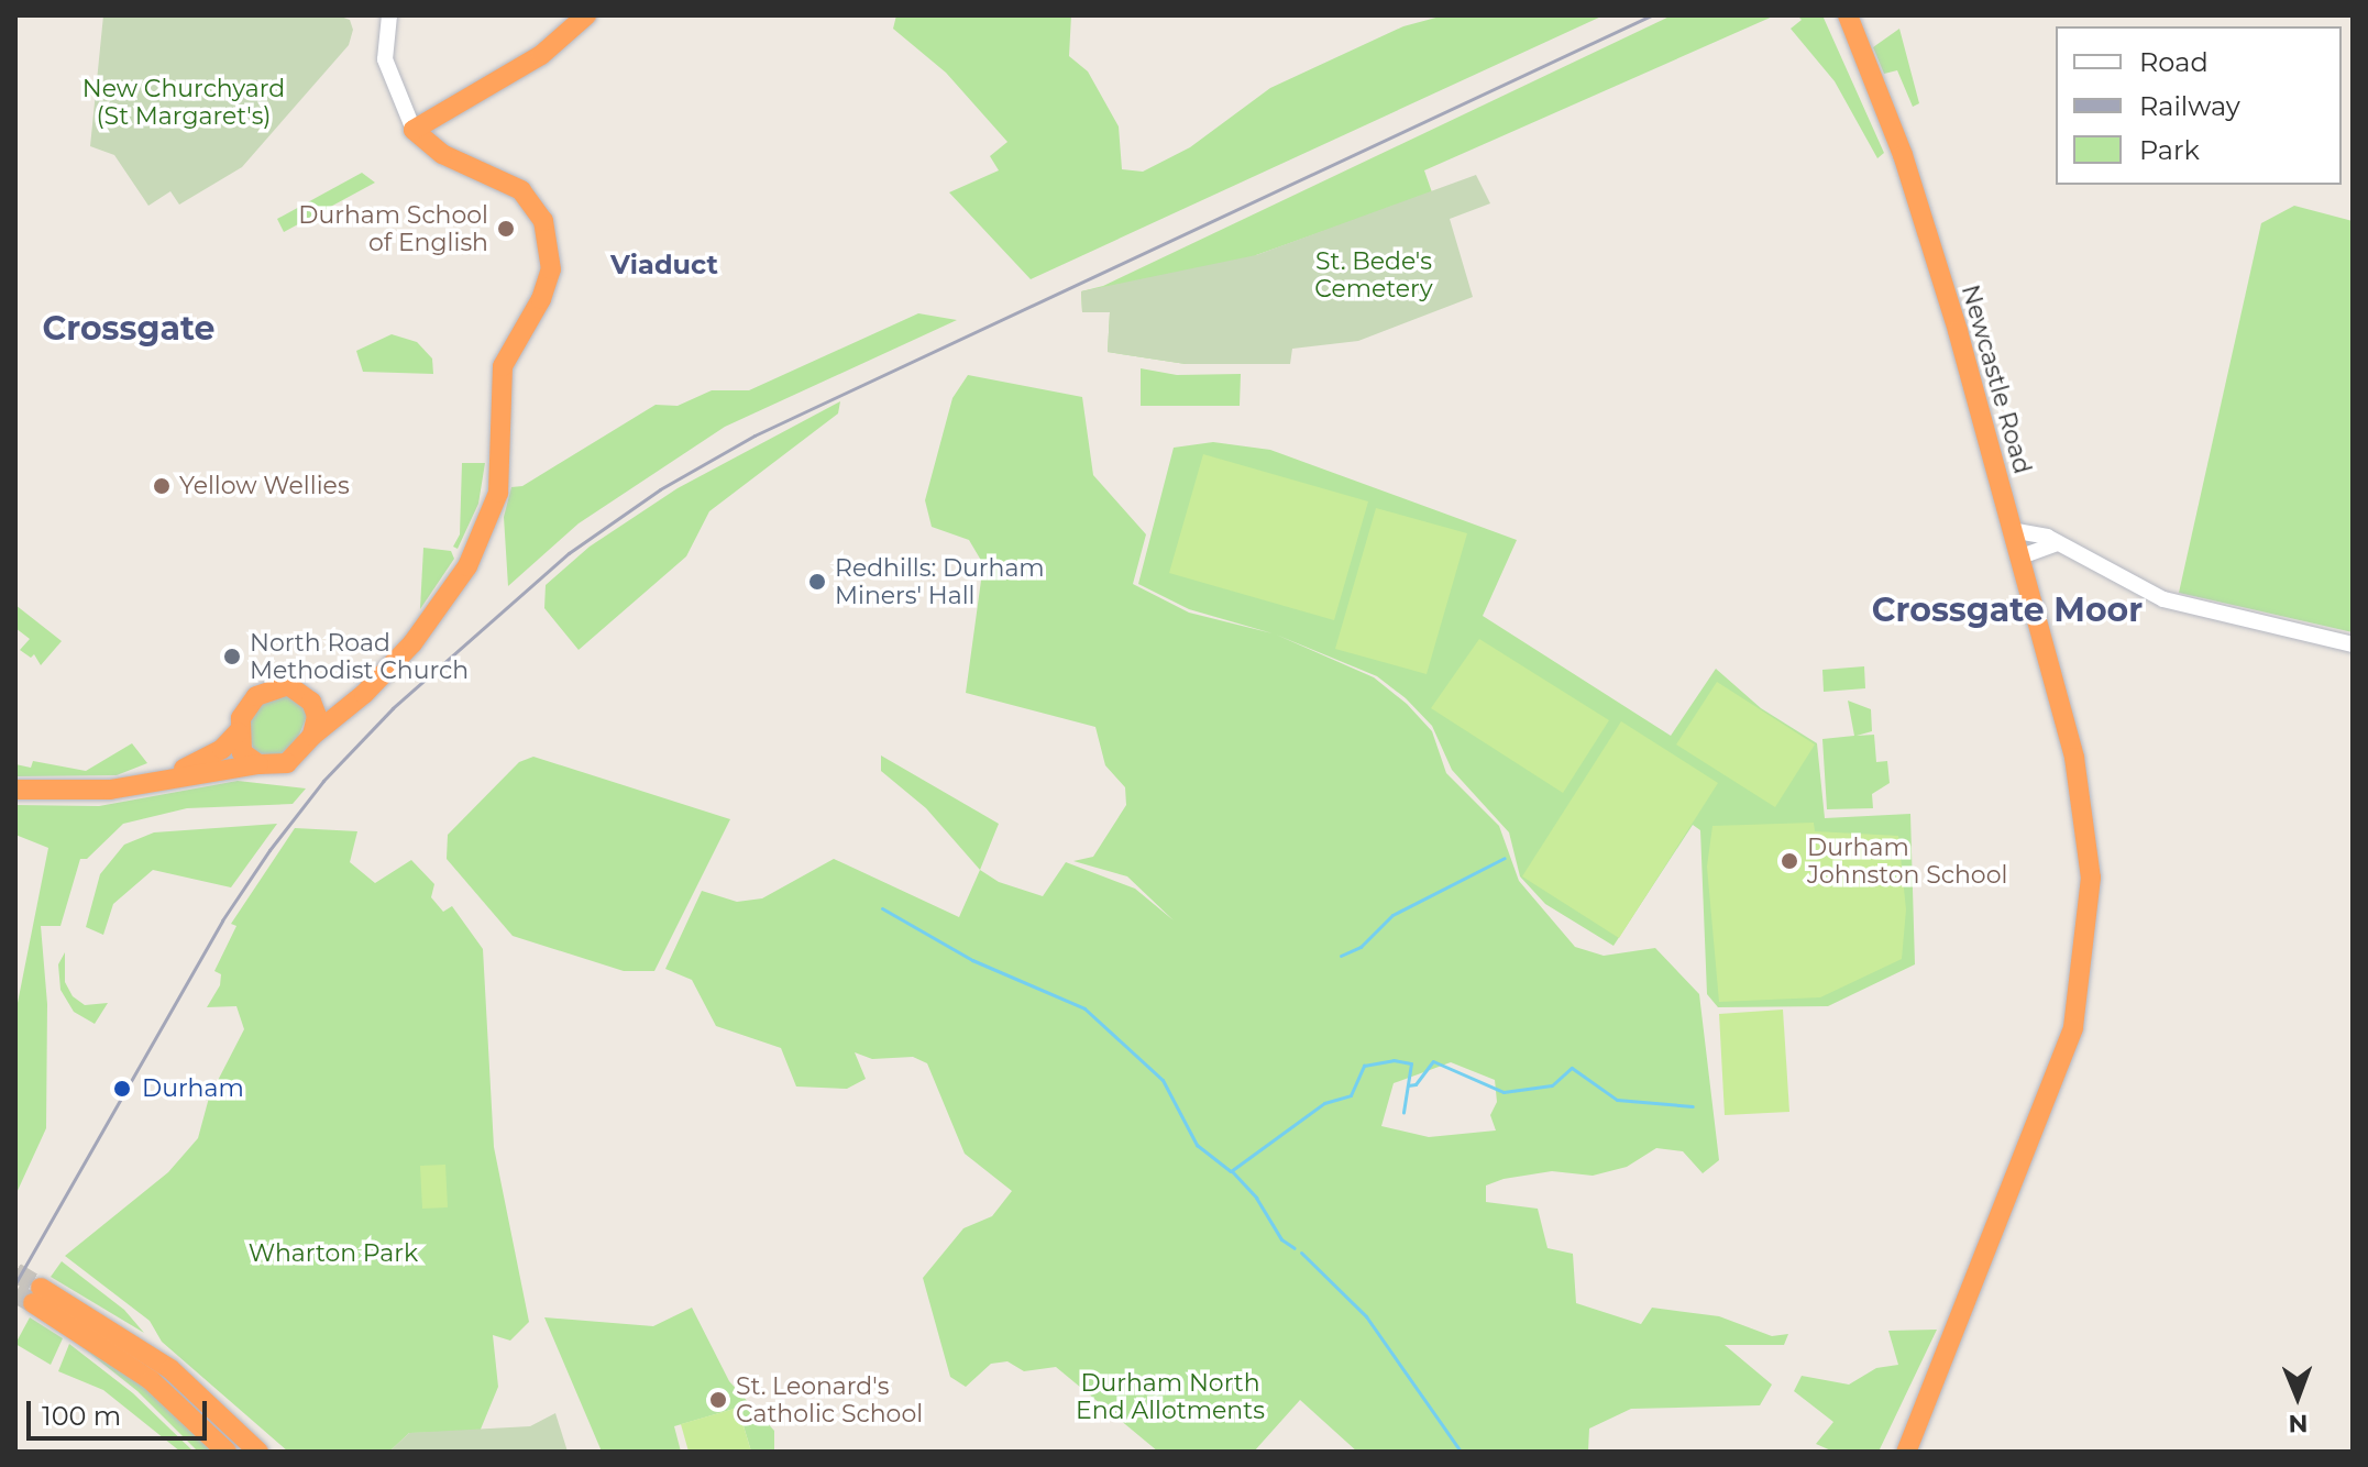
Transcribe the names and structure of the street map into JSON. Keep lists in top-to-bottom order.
{
  "streets": {
    "highway": ["Newcastle Road"]
  },
  "districts": ["Viaduct", "Crossgate", "Crossgate Moor"],
  "parks": [
    "New Churchyard (St Margaret's)",
    "St. Bede's Cemetery",
    "Wharton Park",
    "Durham North End Allotments"
  ],
  "places": [
    "Durham School of English",
    "Yellow Wellies",
    "Redhills: Durham Miners' Hall",
    "North Road Methodist Church",
    "Durham Johnston School",
    "Durham",
    "St. Leonard's Catholic School"
  ],
  "legend": ["Road", "Railway", "Park"],
  "scale_bar": "100 m",
  "north": "bottom"
}
